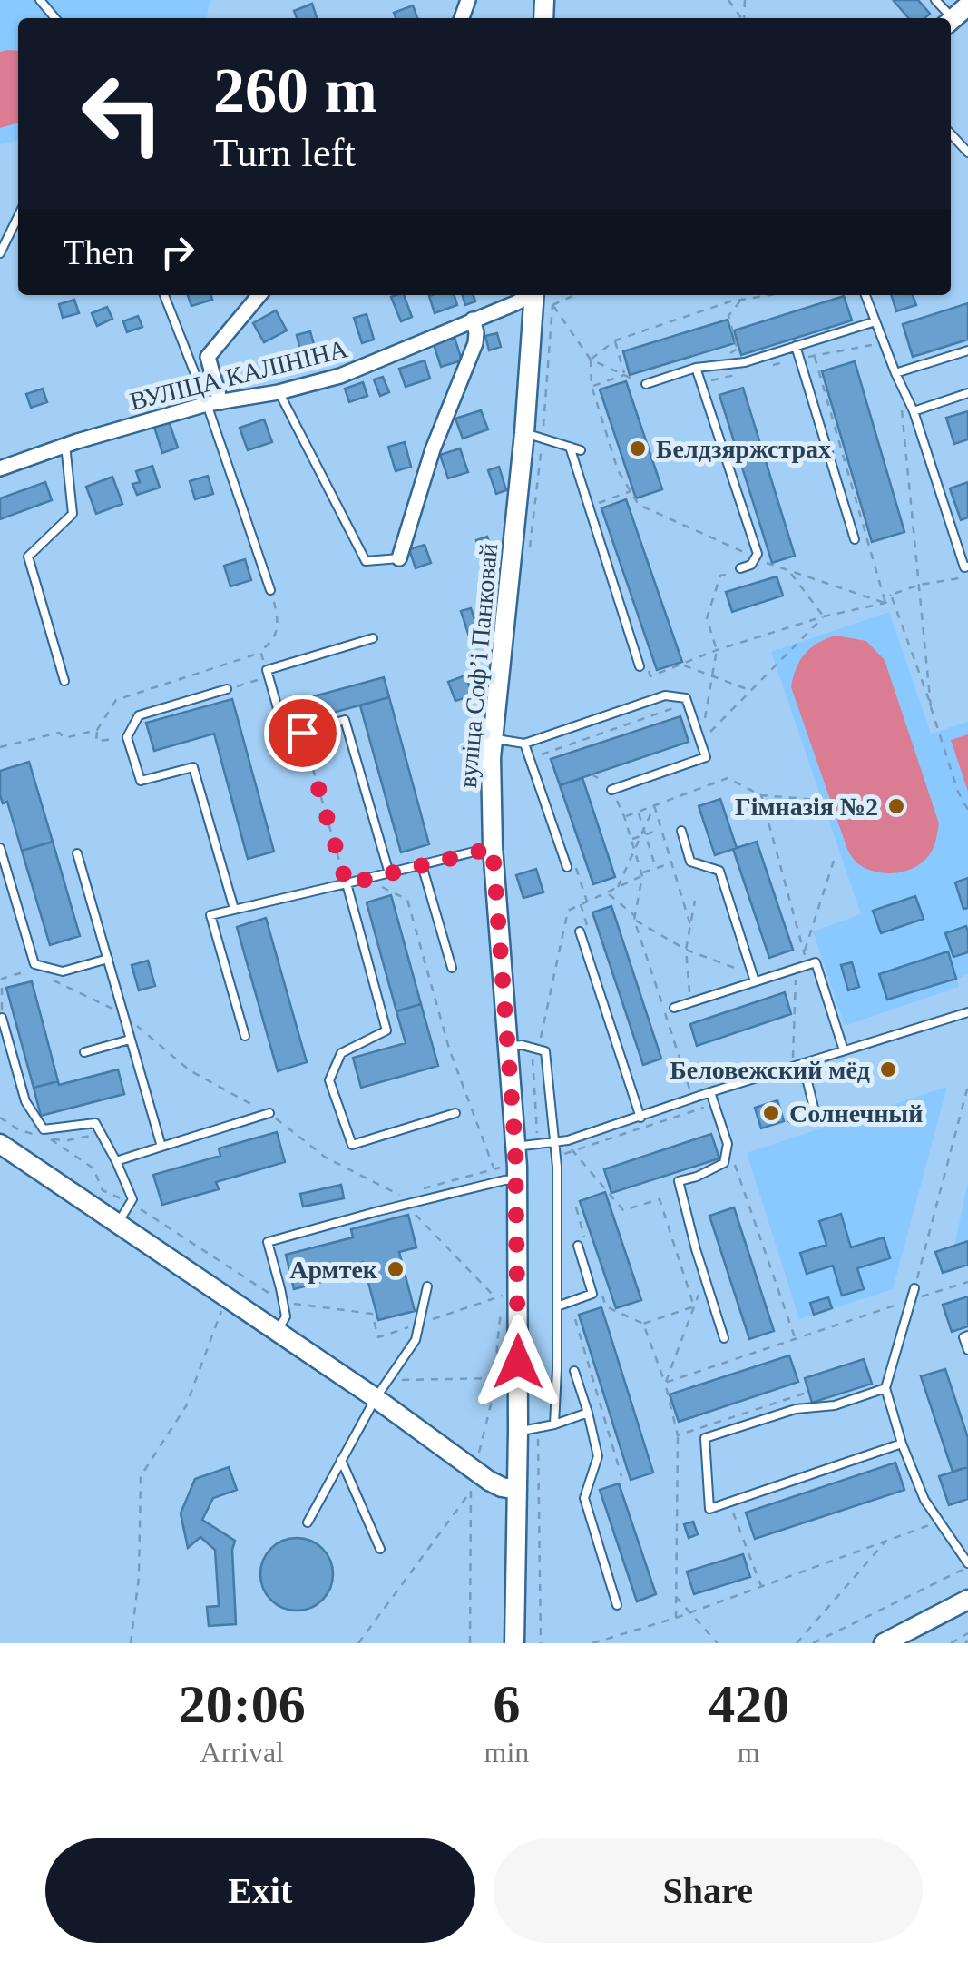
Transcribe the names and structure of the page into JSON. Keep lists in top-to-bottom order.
{
  "streets": {
    "main road": ["вуліца Софʼі Панковай"],
    "street": ["ВУЛІЦА КАЛІНІНА"]
  },
  "crossings": [
    ["ВУЛІЦА КАЛІНІНА", "вуліца Софʼі Панковай"]
  ],
  "places": [
    "Белдзяржстрах",
    "Гімназія №2",
    "Беловежский мёд",
    "Солнечный",
    "Армтек"
  ],
  "page": {
    "turn": ["260 m", "Turn left"],
    "then": "Then",
    "eta": [
      "20:06",
      "Arrival",
      "6",
      "min",
      "420",
      "m"
    ],
    "buttons": ["Exit", "Share"]
  }
}
